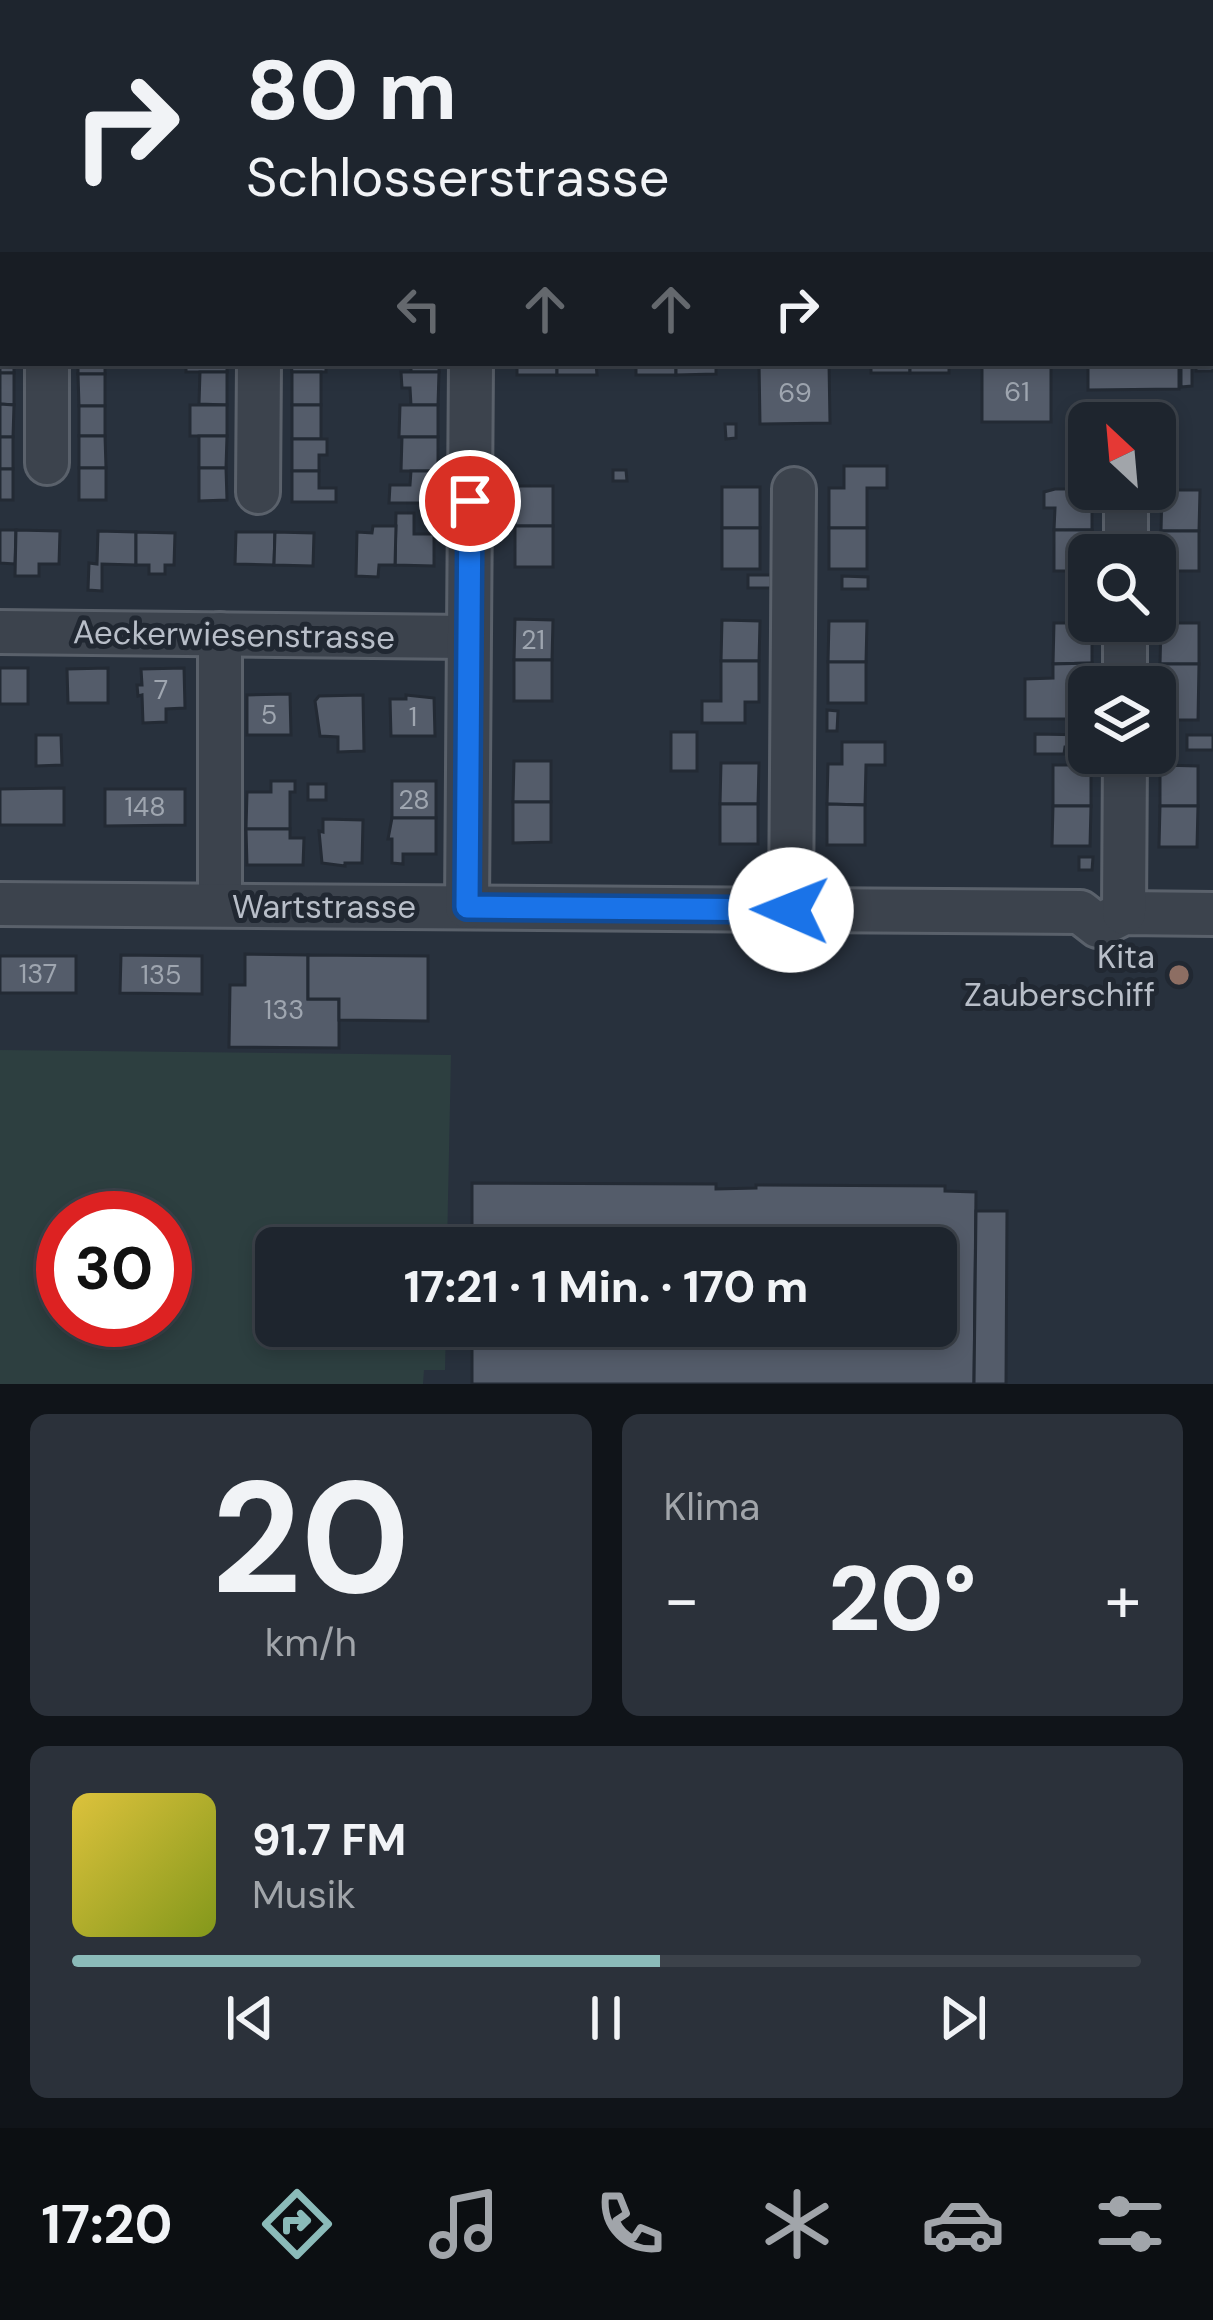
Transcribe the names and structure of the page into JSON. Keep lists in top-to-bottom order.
{
  "streets": {
    "street": ["Aeckerwiesenstrasse", "Wartstrasse"]
  },
  "places": ["Kita Zauberschiff"],
  "house_numbers": [
    "61",
    "69",
    "21",
    "7",
    "5",
    "1",
    "28",
    "148",
    "137",
    "135",
    "133"
  ],
  "north": "top left",
  "page": {
    "turn": ["80 m", "Schlosserstrasse"],
    "limit": "30",
    "trip": "17:21 · 1 Min. · 170 m",
    "tile": [
      ["20", "km/h"],
      "Klima"
    ],
    "heat": ["−", "20°", "+"],
    "song": ["91.7 FM", "Musik"],
    "tabs": "17:20"
  }
}
